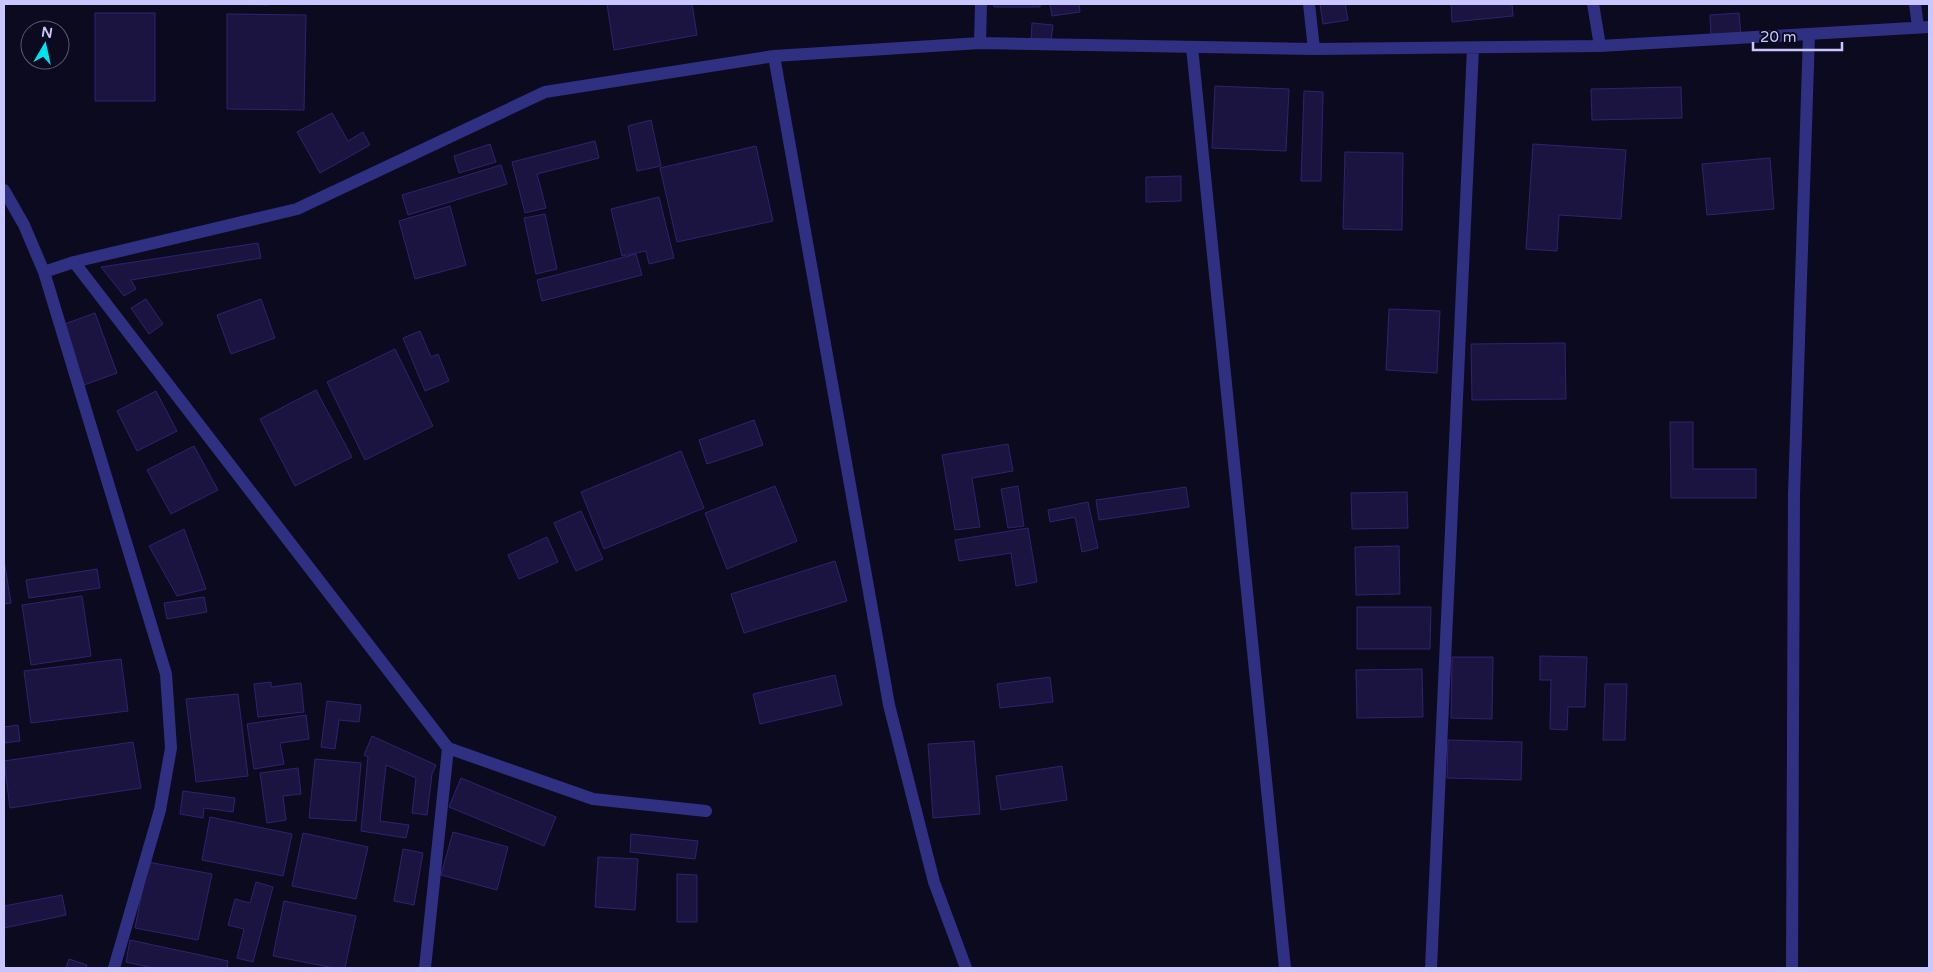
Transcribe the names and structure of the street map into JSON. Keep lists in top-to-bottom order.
{
  "scale_bar": "20 m",
  "north": "top"
}
